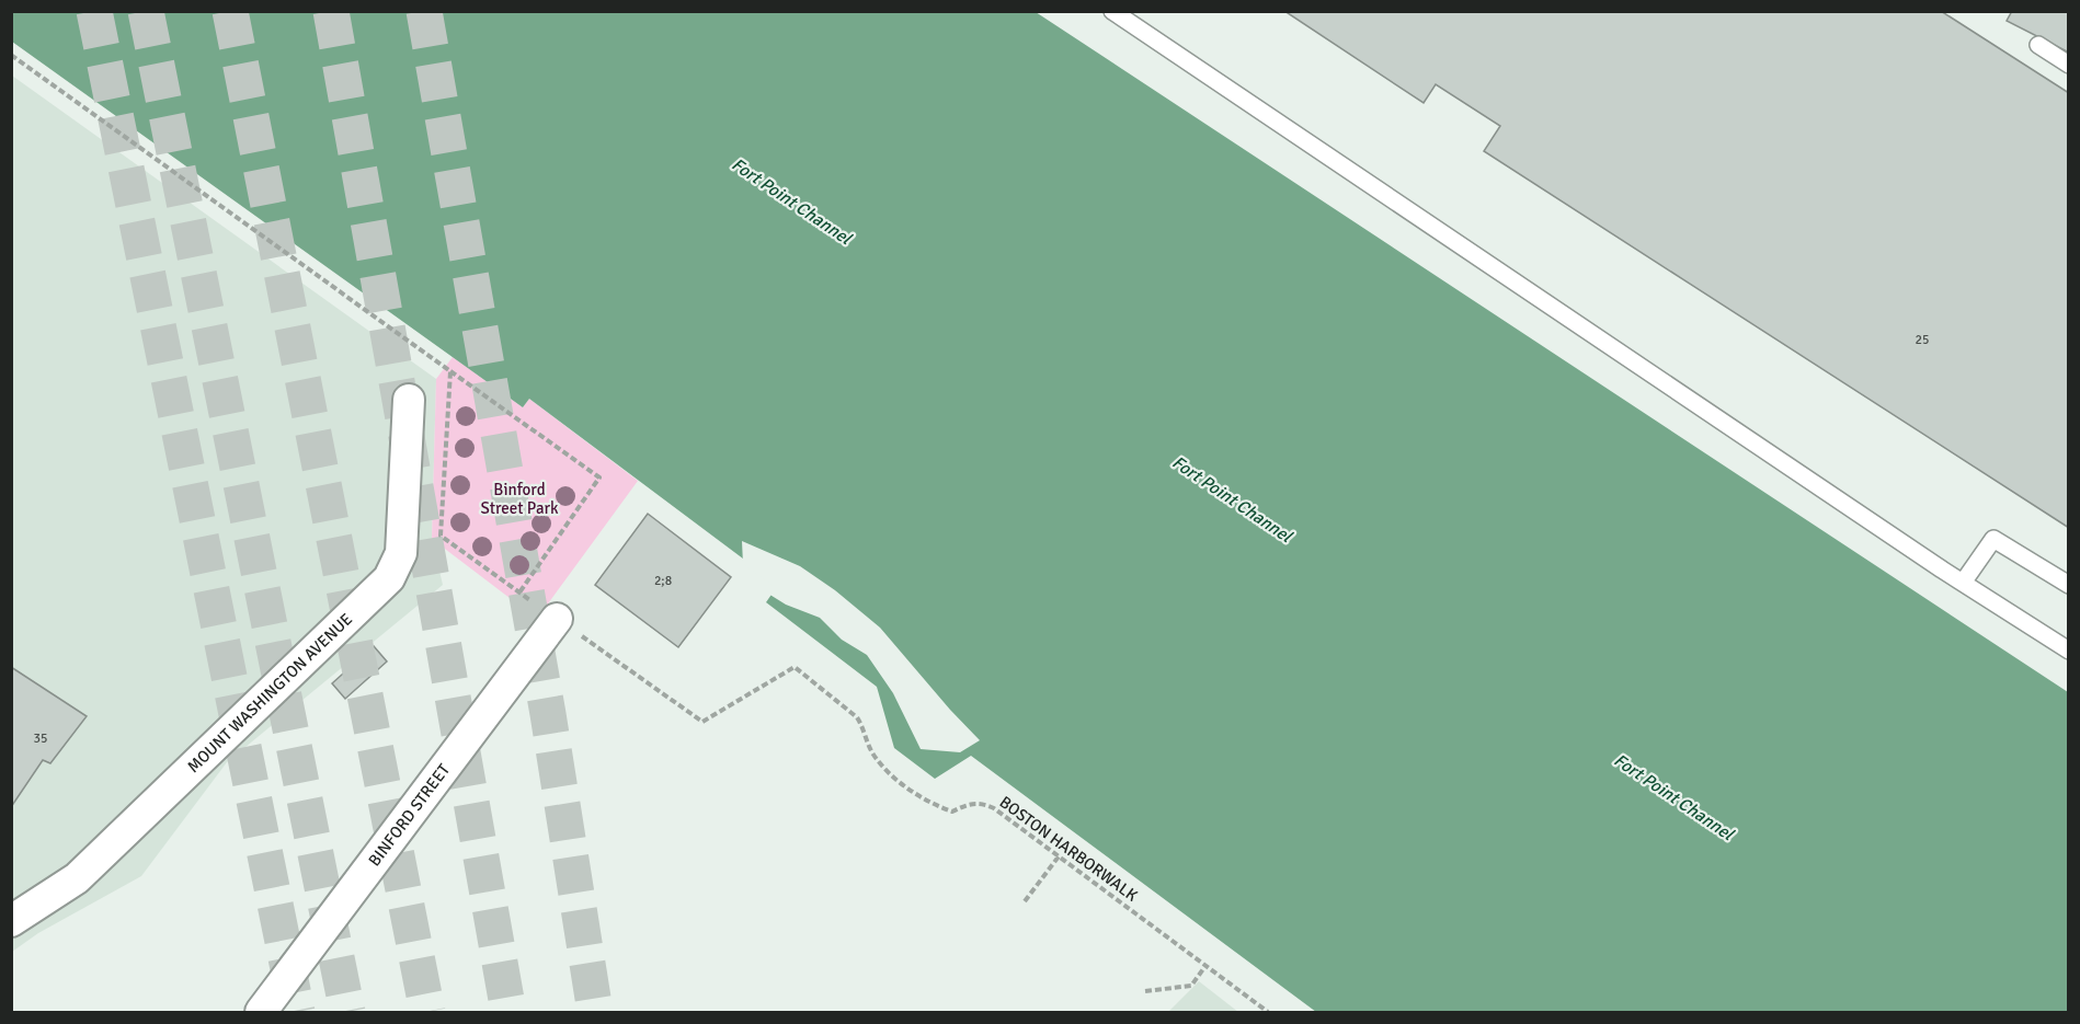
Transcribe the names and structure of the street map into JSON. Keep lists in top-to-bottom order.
{
  "streets": {
    "street": ["MOUNT WASHINGTON AVENUE", "BINFORD STREET"],
    "path": ["BOSTON HARBORWALK"]
  },
  "water": ["Fort Point Channel"],
  "parks": ["Binford Street Park"],
  "house_numbers": ["25", "2;8", "35"]
}
